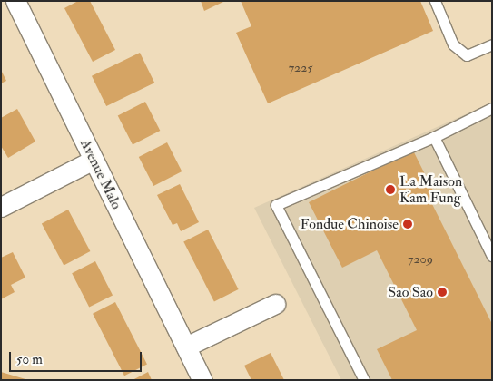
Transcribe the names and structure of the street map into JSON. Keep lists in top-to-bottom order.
{
  "streets": {
    "street": ["Avenue Malo"]
  },
  "places": ["La Maison Kam Fung", "Fondue Chinoise", "Sao Sao"],
  "house_numbers": ["7225", "7209"],
  "scale_bar": "50 m"
}
